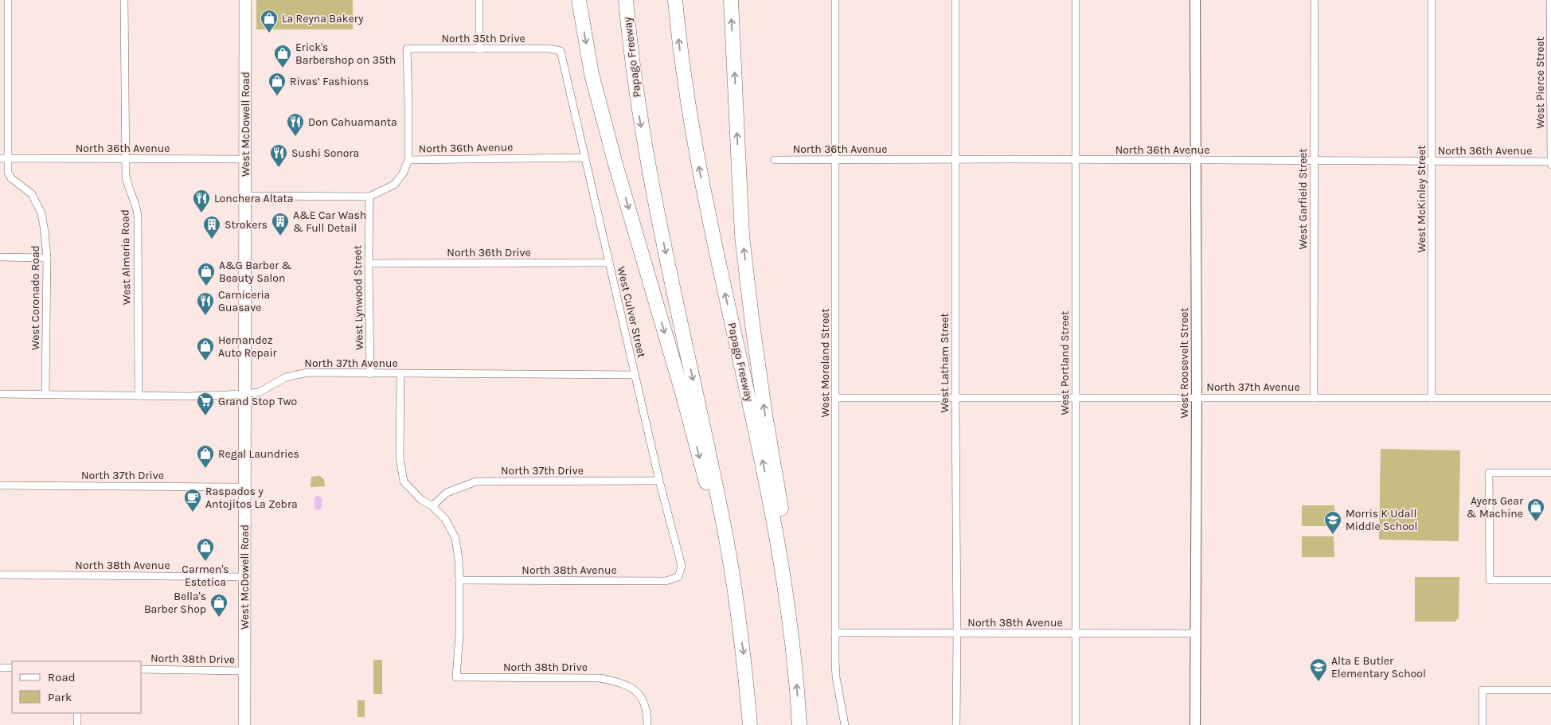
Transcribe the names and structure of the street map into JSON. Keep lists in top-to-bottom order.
{
  "streets": {
    "highway": ["Papago Freeway"],
    "main road": ["West McDowell Road"],
    "street": [
      "North 35th Drive",
      "West Pierce Street",
      "North 36th Avenue",
      "West Garfield Street",
      "West McKinley Street",
      "North 36th Drive",
      "West Almeria Road",
      "West Coronado Road",
      "West Lynwood Street",
      "West Culver Street",
      "North 37th Avenue",
      "West Moreland Street",
      "West Latham Street",
      "West Portland Street",
      "West Roosevelt Street",
      "North 37th Drive",
      "North 38th Avenue",
      "North 38th Drive"
    ]
  },
  "crossings": [
    ["North 35th Drive", "North 36th Avenue"],
    ["North 35th Drive", "West Culver Street"],
    ["West Pierce Street", "North 36th Avenue"],
    ["West McDowell Road", "North 36th Avenue"],
    ["West McDowell Road", "North 37th Avenue"],
    ["West McDowell Road", "North 37th Drive"],
    ["West McDowell Road", "North 38th Avenue"],
    ["West McDowell Road", "North 38th Drive"],
    ["North 36th Avenue", "West Garfield Street"],
    ["North 36th Avenue", "West McKinley Street"],
    ["North 36th Avenue", "West Almeria Road"],
    ["North 36th Avenue", "West Coronado Road"],
    ["North 36th Avenue", "West Lynwood Street"],
    ["North 36th Avenue", "West Culver Street"],
    ["North 36th Avenue", "West Moreland Street"],
    ["North 36th Avenue", "West Latham Street"],
    ["North 36th Avenue", "West Portland Street"],
    ["North 36th Avenue", "West Roosevelt Street"],
    ["West Garfield Street", "North 37th Avenue"],
    ["West McKinley Street", "North 37th Avenue"],
    ["North 36th Drive", "West Lynwood Street"],
    ["North 36th Drive", "West Culver Street"],
    ["West Almeria Road", "North 37th Avenue"],
    ["West Coronado Road", "North 37th Avenue"],
    ["West Lynwood Street", "North 37th Avenue"],
    ["West Culver Street", "North 37th Avenue"],
    ["West Culver Street", "North 37th Drive"],
    ["West Culver Street", "North 38th Avenue"],
    ["North 37th Avenue", "West Moreland Street"],
    ["North 37th Avenue", "West Latham Street"],
    ["North 37th Avenue", "West Portland Street"],
    ["North 37th Avenue", "West Roosevelt Street"],
    ["West Moreland Street", "North 38th Avenue"],
    ["West Latham Street", "North 38th Avenue"],
    ["West Portland Street", "North 38th Avenue"],
    ["West Roosevelt Street", "North 38th Avenue"],
    ["North 38th Avenue", "North 38th Drive"]
  ],
  "places": {
    "shop": [
      "La Reyna Bakery",
      "Erick's Barbershop on 35th",
      "Rivas’ Fashions",
      "A&G Barber & Beauty Salon",
      "Hernandez Auto Repair",
      "Regal Laundries",
      "Ayers Gear & Machine",
      "Carmen's Estetica",
      "Bella's Barber Shop"
    ],
    "restaurant": [
      "Don Cahuamanta",
      "Sushi Sonora",
      "Lonchera Altata",
      "Carniceria Guasave"
    ],
    "building": ["A&E Car Wash & Full Detail", "Strokers"],
    "supermarket": ["Grand Stop Two"],
    "cafe": ["Raspados y Antojitos La Zebra"],
    "school or university": ["Morris K Udall Middle School", "Alta E Butler Elementary School"]
  },
  "legend": ["Road", "Park"]
}
